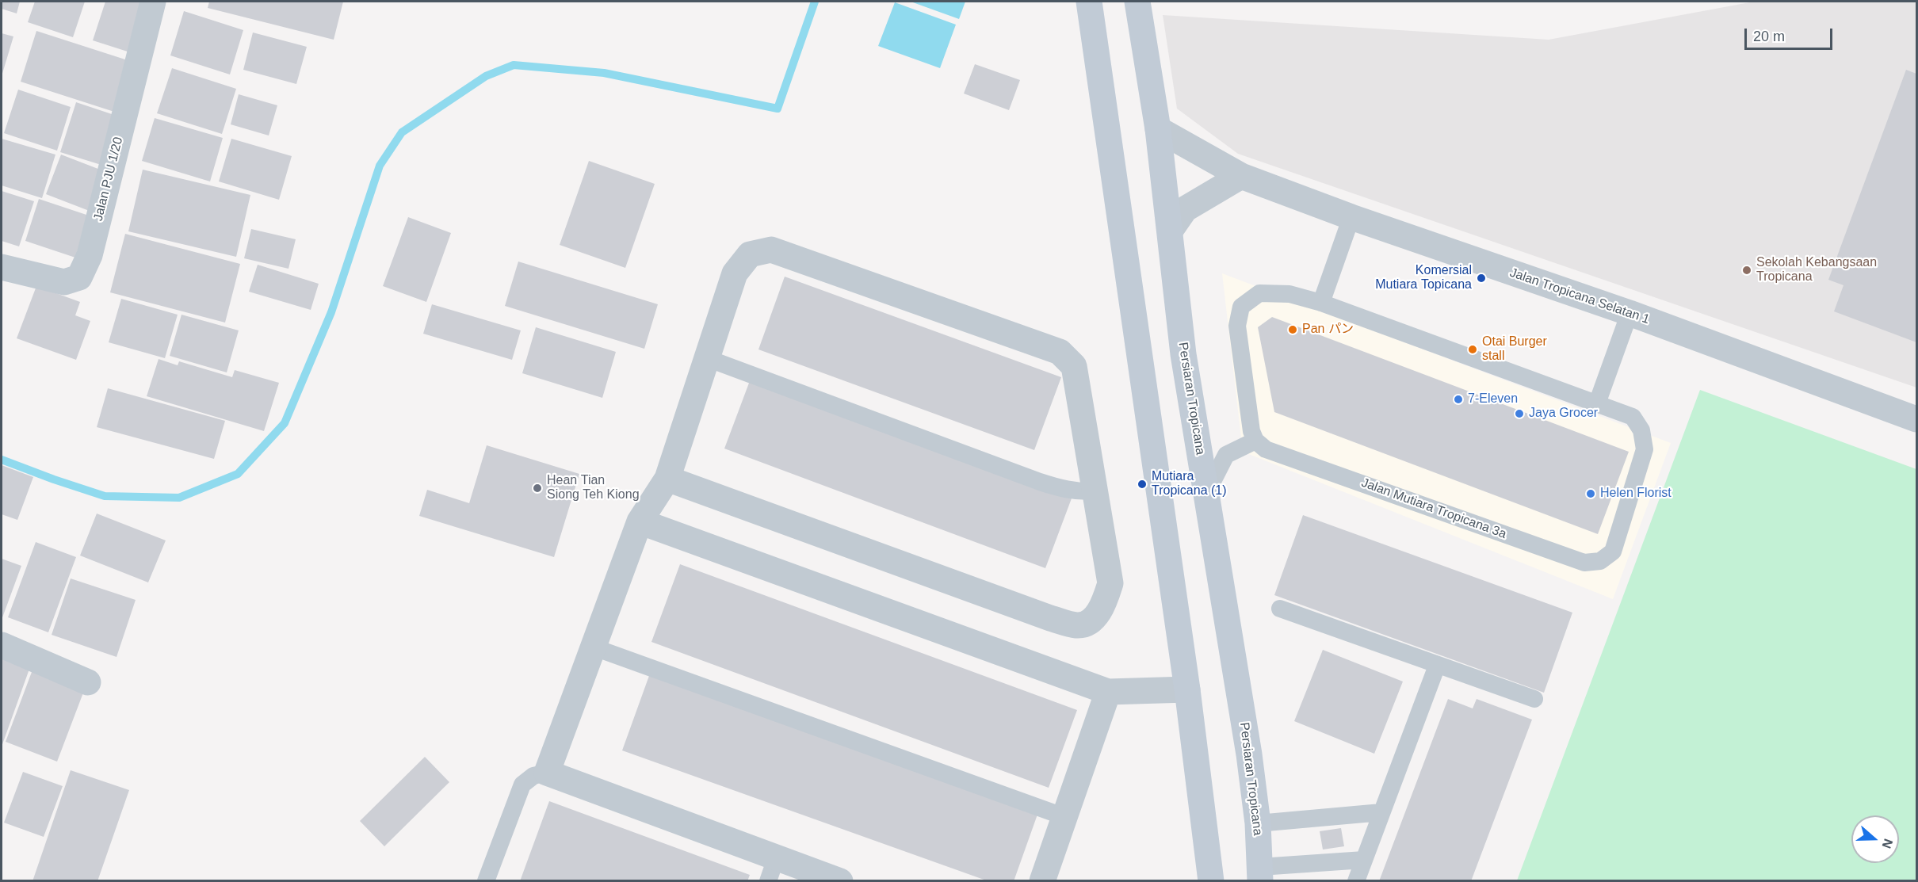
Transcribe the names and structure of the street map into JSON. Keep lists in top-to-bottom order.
{
  "streets": {
    "main road": ["Persiaran Tropicana"],
    "street": ["Jalan PJU 1/20", "Jalan Tropicana Selatan 1"],
    "lane": ["Jalan Mutiara Tropicana 3a"]
  },
  "crossings": [
    ["Jalan Tropicana Selatan 1", "Persiaran Tropicana"]
  ],
  "places": [
    "Sekolah Kebangsaan Tropicana",
    "Komersial Mutiara Topicana",
    "Pan パン",
    "Otai Burger stall",
    "7-Eleven",
    "Jaya Grocer",
    "Mutiara Tropicana (1)",
    "Hean Tian Siong Teh Kiong",
    "Helen Florist"
  ],
  "scale_bar": "20 m",
  "north": "right"
}
